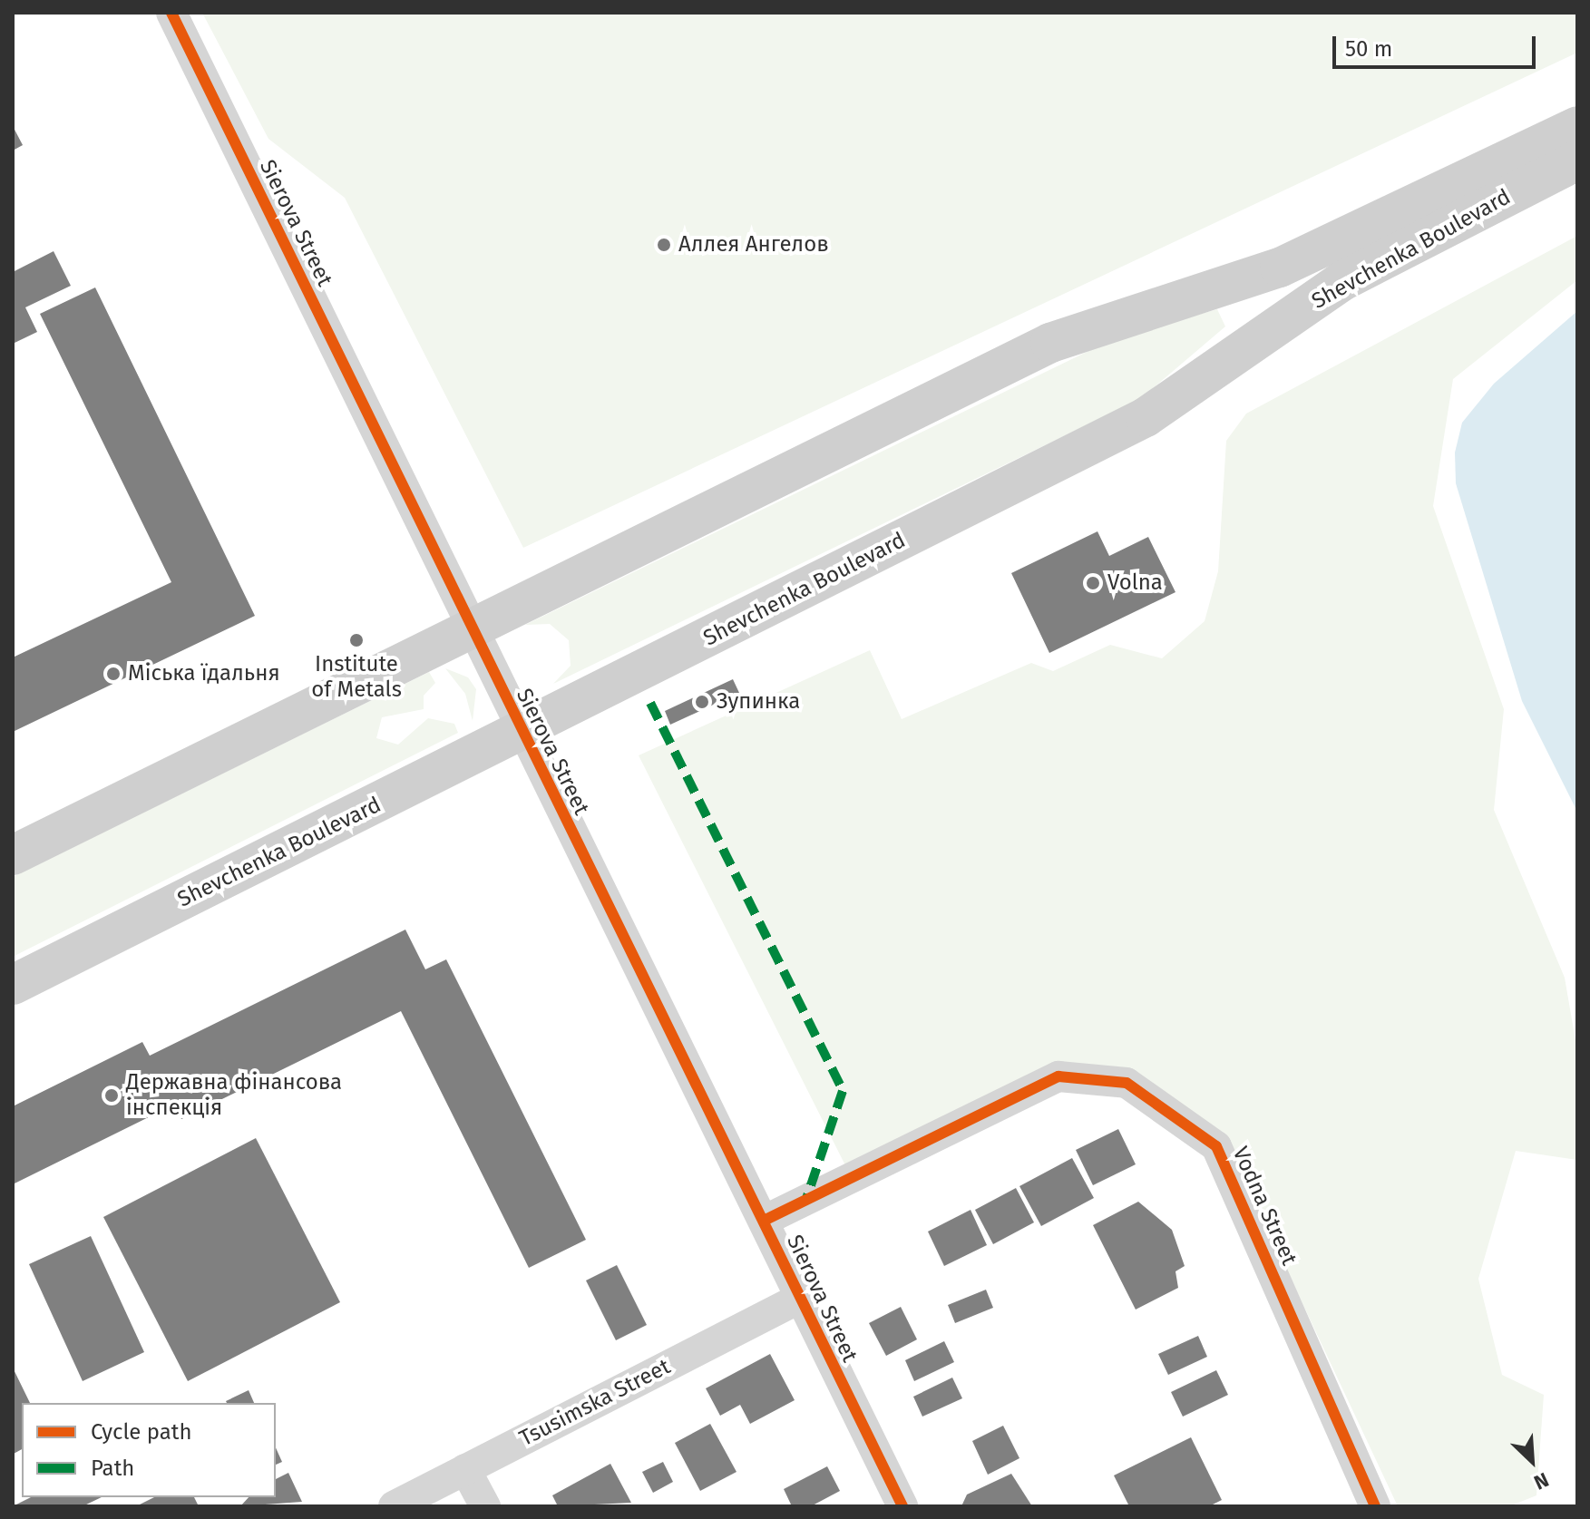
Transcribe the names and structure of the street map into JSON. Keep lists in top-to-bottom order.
{
  "streets": {
    "main road": ["Shevchenka Boulevard"],
    "street": ["Sierova Street", "Vodna Street", "Tsusimska Street"]
  },
  "crossings": [
    ["Sierova Street", "Shevchenka Boulevard"],
    ["Sierova Street", "Vodna Street"],
    ["Sierova Street", "Tsusimska Street"]
  ],
  "places": [
    "Аллея Ангелов",
    "Volna",
    "Institute of Metals",
    "Міська їдальня",
    "Зупинка",
    "Державна фінансова інспекція"
  ],
  "legend": ["Cycle path", "Path"],
  "scale_bar": "50 m",
  "north": "bottom right"
}
